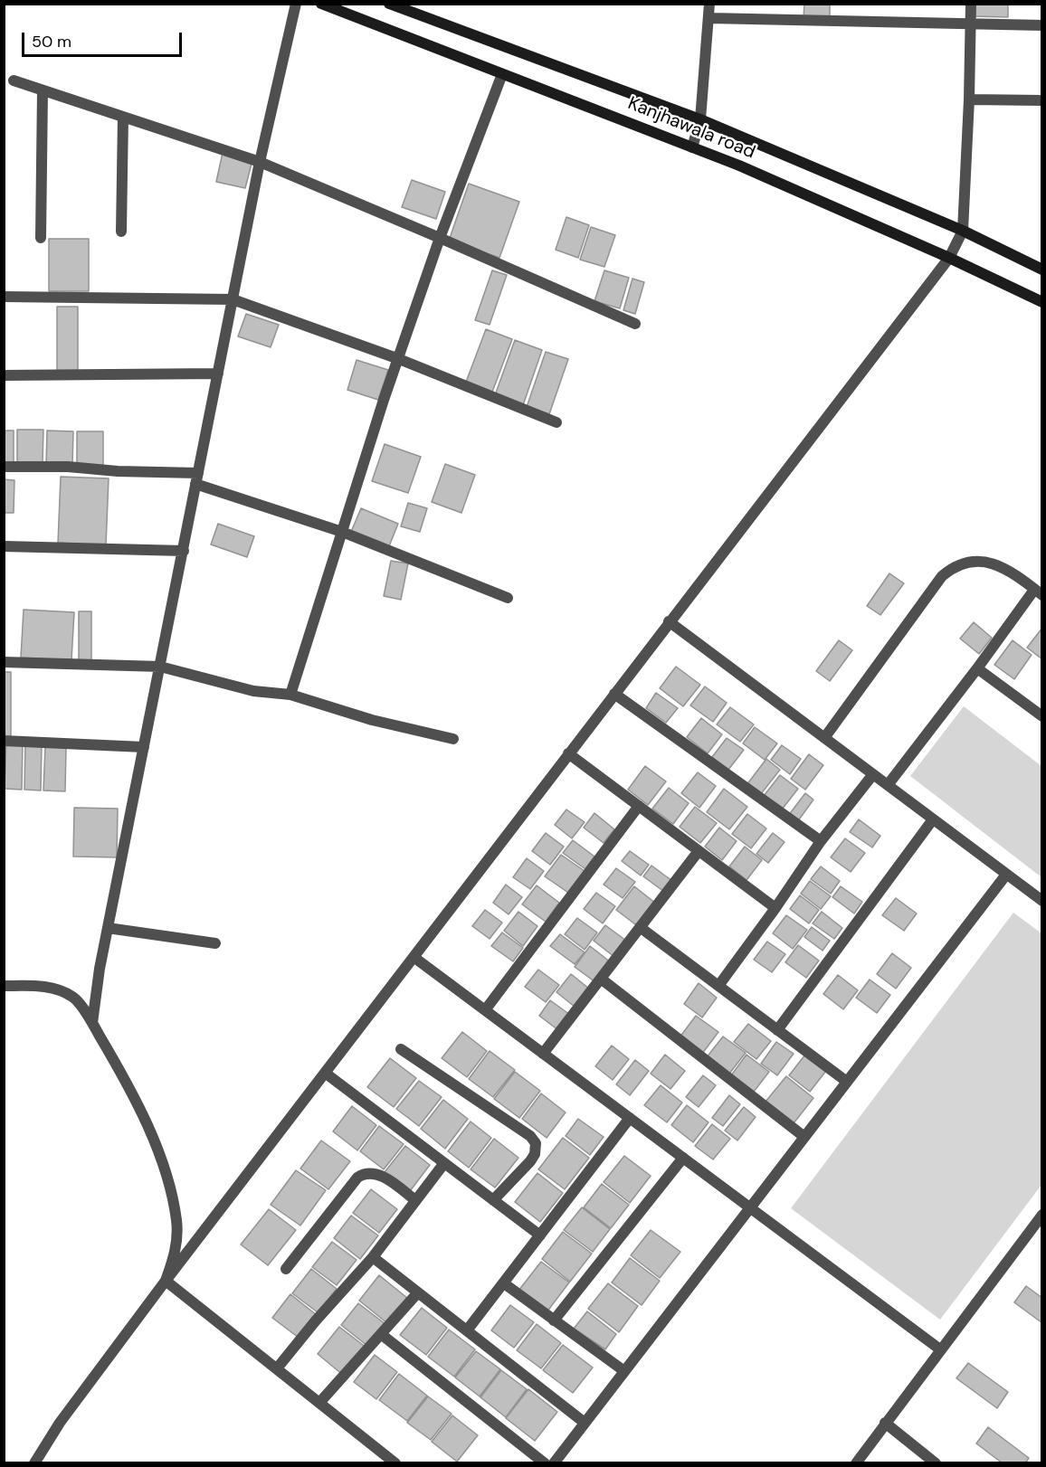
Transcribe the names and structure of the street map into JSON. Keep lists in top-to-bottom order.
{
  "streets": {
    "main road": ["Kanjhawala road"]
  },
  "scale_bar": "50 m"
}
